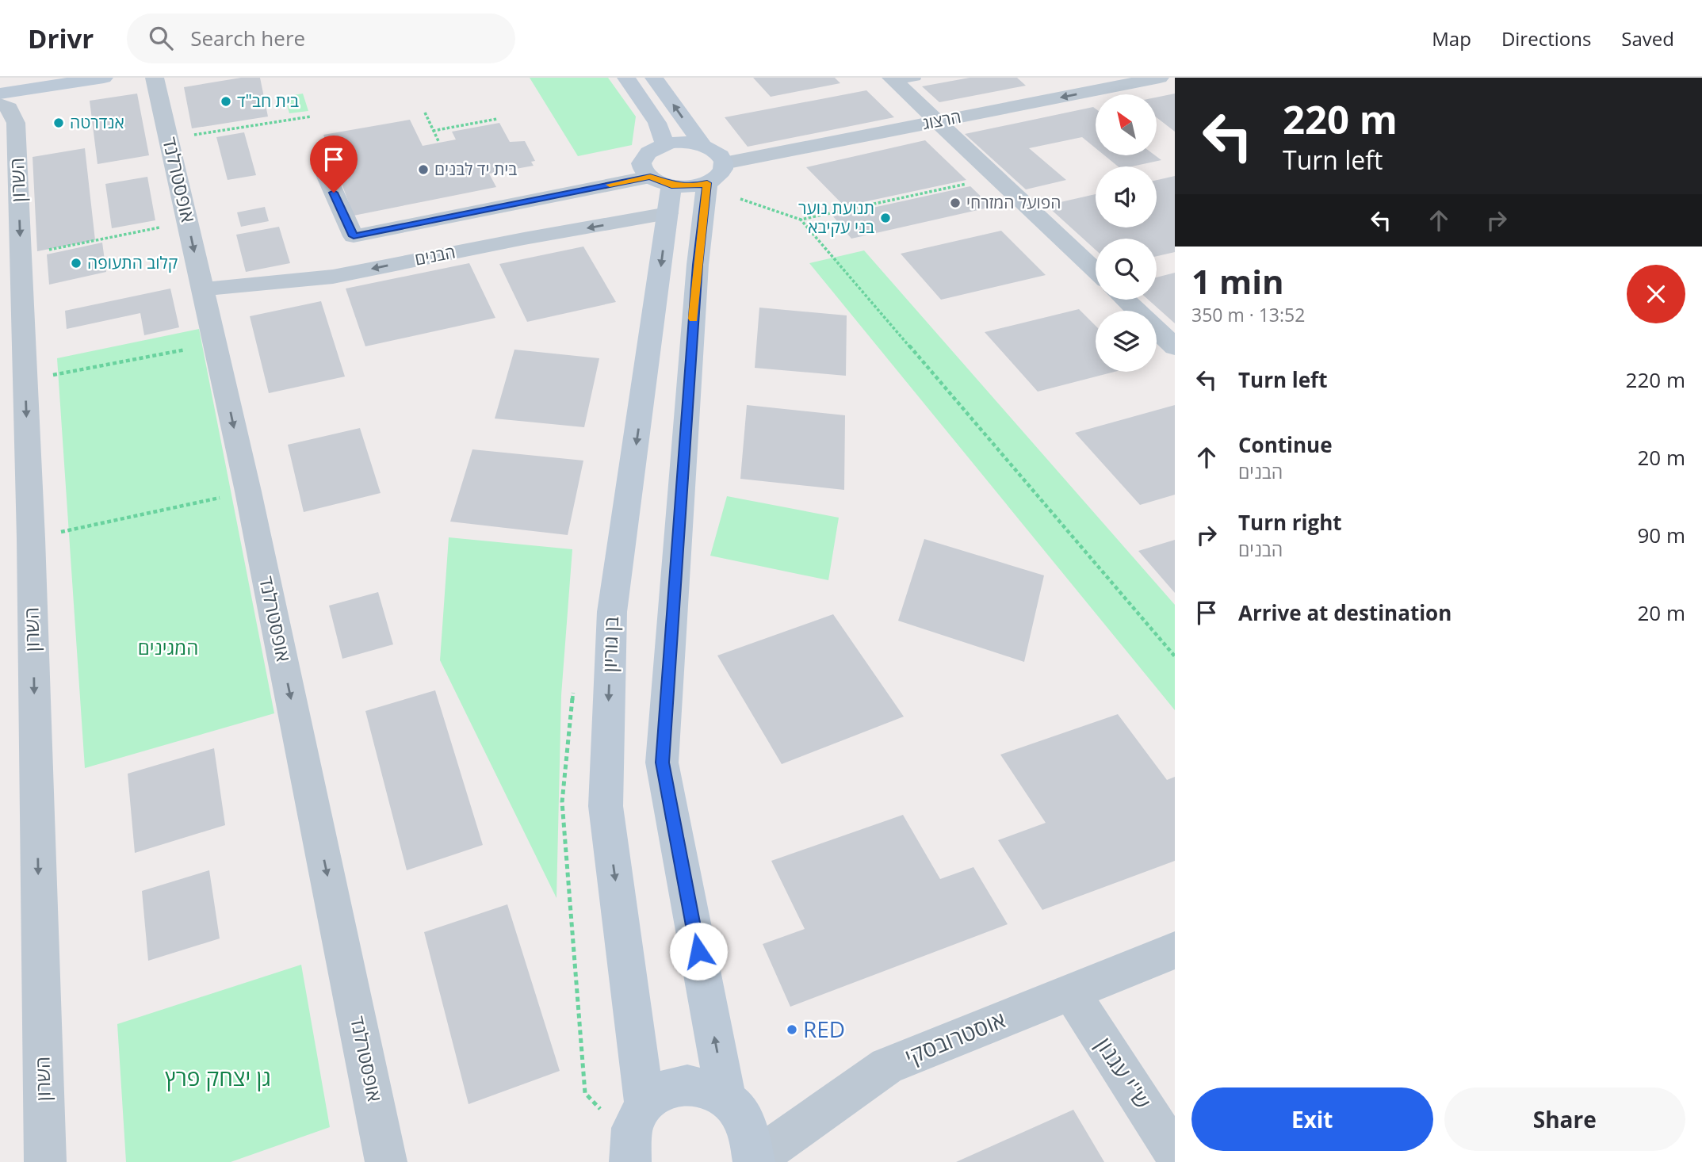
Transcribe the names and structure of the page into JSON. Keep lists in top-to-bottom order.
{
  "streets": {
    "main road": ["בן גוריון"],
    "street": [
      "הרצוג",
      "השרון",
      "אופסטרלנד",
      "הבנים",
      "אוסטרובסקי",
      "ש''י עגנון"
    ]
  },
  "crossings": [
    ["הרצוג", "הבנים"],
    ["הרצוג", "בן גוריון"],
    ["אופסטרלנד", "הבנים"],
    ["הבנים", "בן גוריון"],
    ["אוסטרובסקי", "ש''י עגנון"]
  ],
  "one_way": [
    "הרצוג",
    "השרון",
    "אופסטרלנד",
    "הבנים"
  ],
  "parks": ["המגינים", "גן יצחק פרץ"],
  "places": [
    "בית חב\"ד",
    "אנדרטה",
    "בית יד לבנים",
    "הפועל המזרחי",
    "תנועת נוער בני עקיבא",
    "קלוב התעופה",
    "RED"
  ],
  "north": "top left",
  "page": {
    "header": "Drivr",
    "search": "Search here",
    "nav": ["Map", "Directions", "Saved"],
    "turn": ["220 m", "Turn left"],
    "heading": ["1 min", "350 m · 13:52"],
    "list": [
      {
        "name": "Turn left",
        "value": "220 m"
      },
      {
        "name": "Continue",
        "note": "הבנים",
        "value": "20 m"
      },
      {
        "name": "Turn right",
        "note": "הבנים",
        "value": "90 m"
      },
      {
        "name": "Arrive at destination",
        "value": "20 m"
      }
    ],
    "buttons": ["Exit", "Share"]
  }
}
